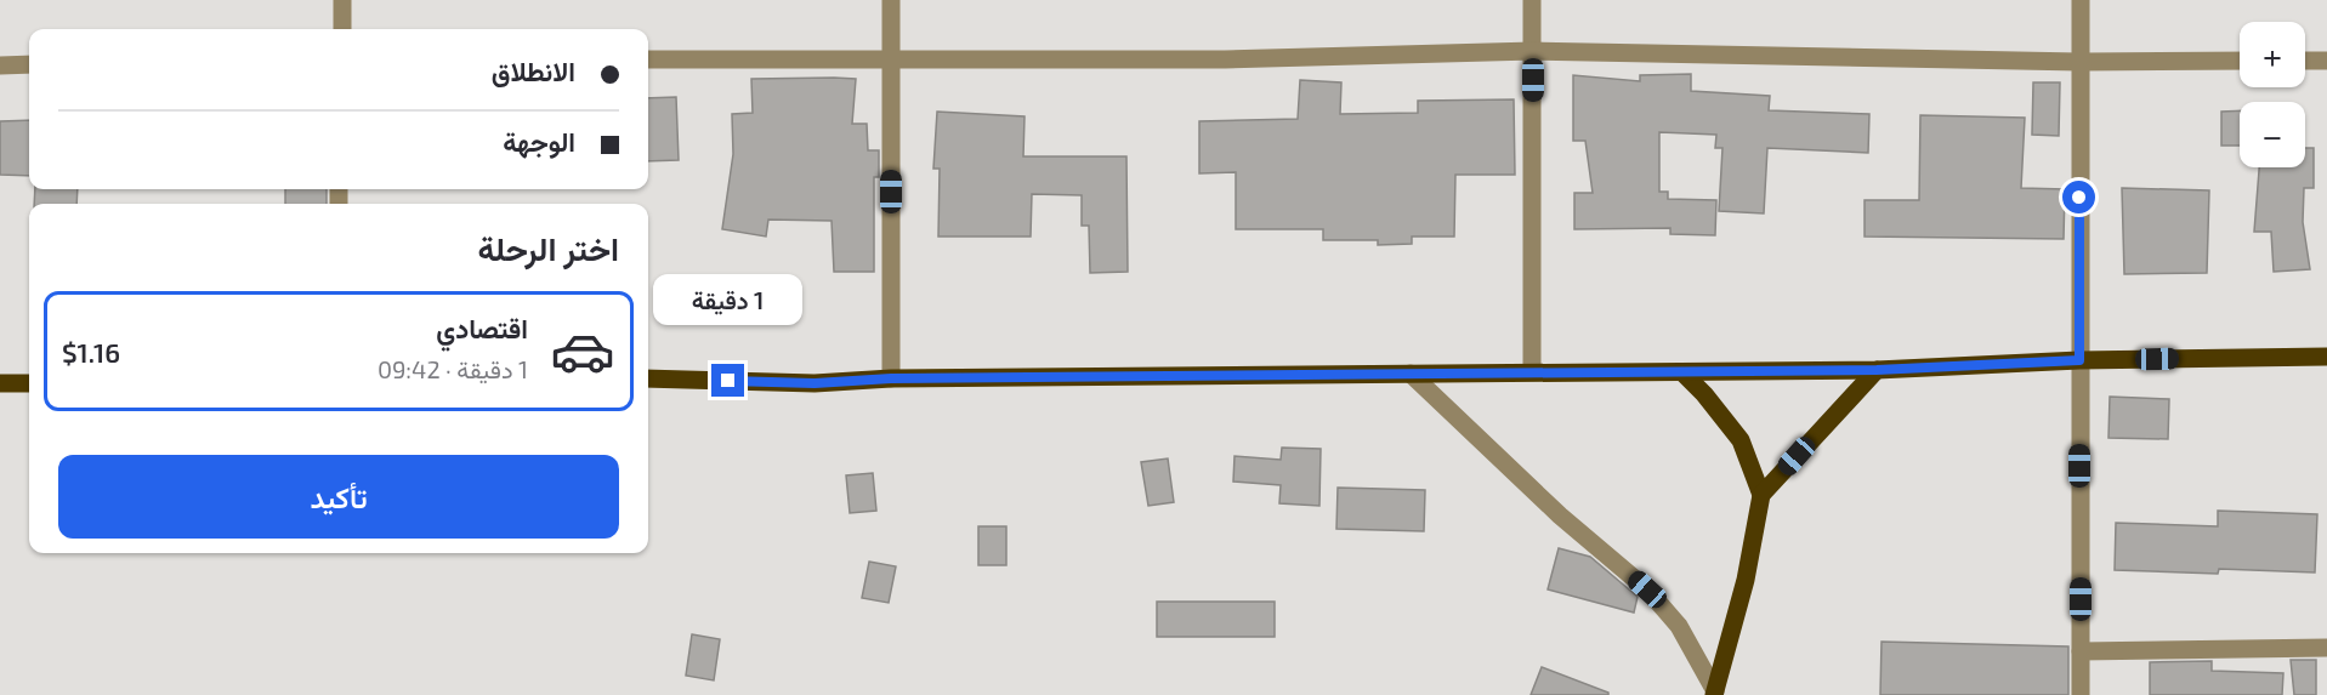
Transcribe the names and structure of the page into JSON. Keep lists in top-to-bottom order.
{
  "page": {
    "map_buttons": ["+", "−"],
    "banner": ["الانطلاق", "الوجهة"],
    "heading": "اختر الرحلة",
    "bubble": "1 دقيقة",
    "list": [
      {
        "name": "اقتصادي",
        "note": "1 دقيقة · 09:42",
        "value": "$1.16"
      }
    ],
    "buttons": "تأكيد"
  }
}
